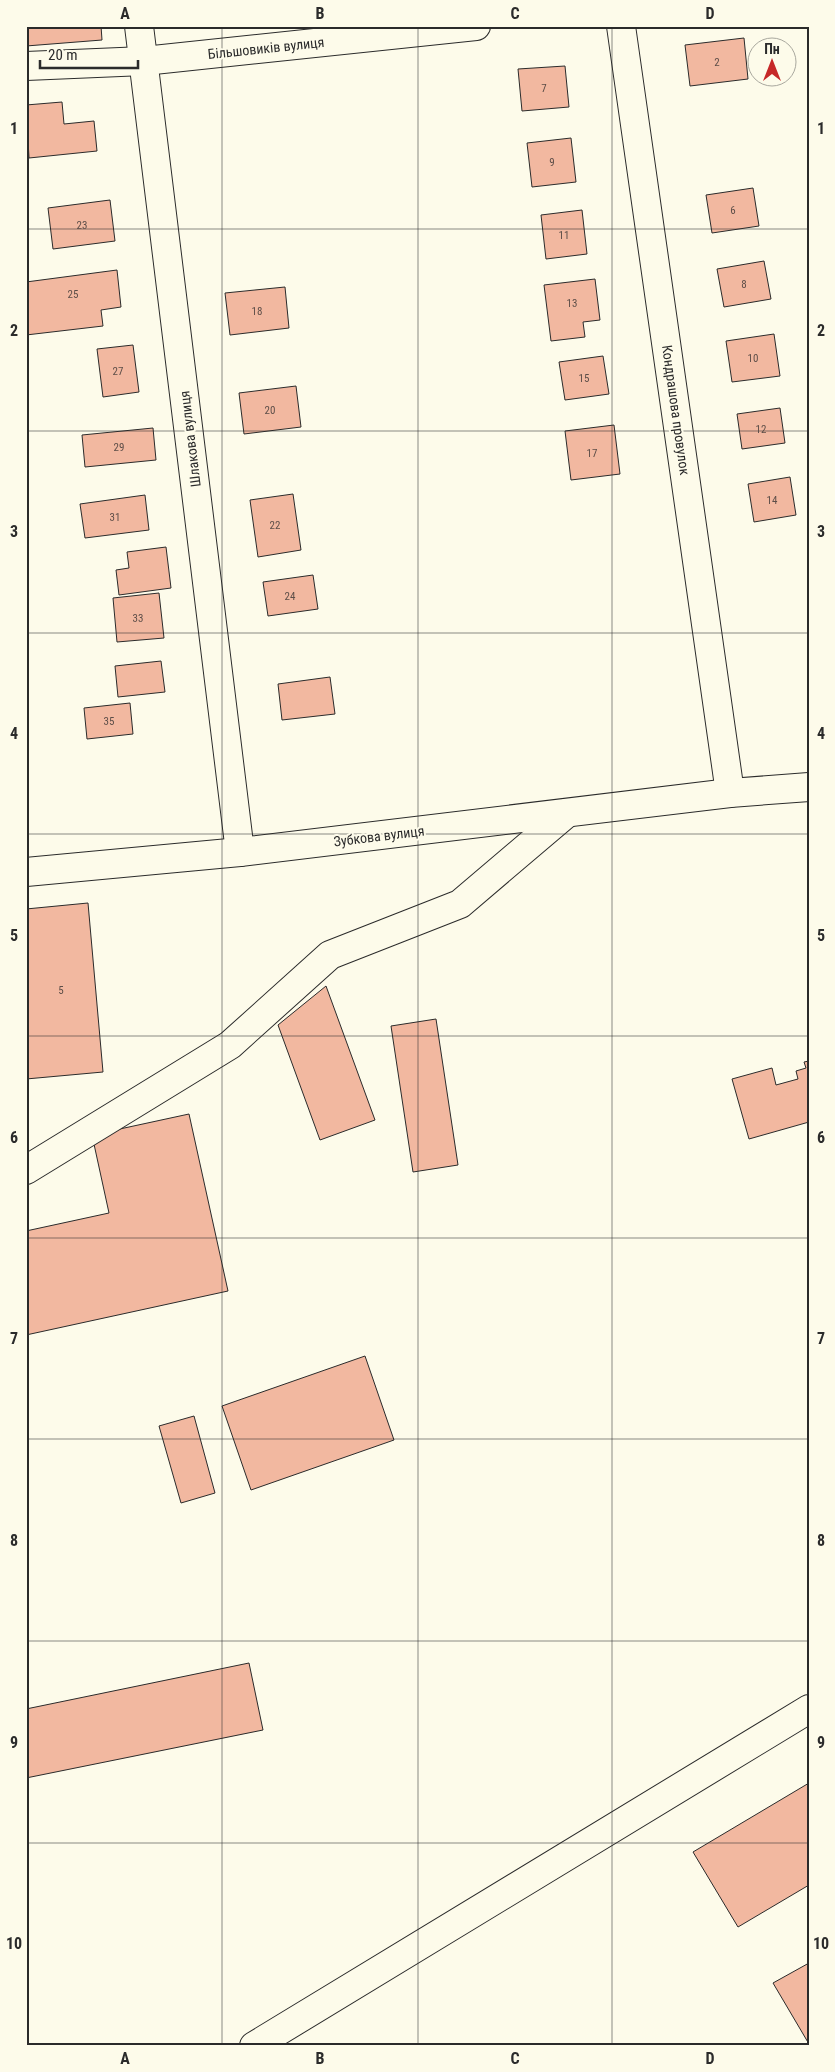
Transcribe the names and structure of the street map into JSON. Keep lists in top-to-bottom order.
{
  "streets": {
    "street": [
      "Більшовиків вулиця",
      "Кондрашова провулок",
      "Шлакова вулиця",
      "Зубкова вулиця"
    ]
  },
  "crossings": [
    ["Більшовиків вулиця", "Шлакова вулиця"],
    ["Кондрашова провулок", "Зубкова вулиця"],
    ["Шлакова вулиця", "Зубкова вулиця"]
  ],
  "house_numbers": [
    "2",
    "7",
    "9",
    "6",
    "23",
    "11",
    "8",
    "25",
    "13",
    "18",
    "10",
    "27",
    "15",
    "20",
    "12",
    "29",
    "17",
    "14",
    "31",
    "22",
    "24",
    "33",
    "35",
    "5"
  ],
  "scale_bar": "20 m",
  "north": "top",
  "grid": {
    "columns": [
      "A",
      "B",
      "C",
      "D"
    ],
    "rows": [
      "1",
      "2",
      "3",
      "4",
      "5",
      "6",
      "7",
      "8",
      "9",
      "10"
    ]
  }
}
